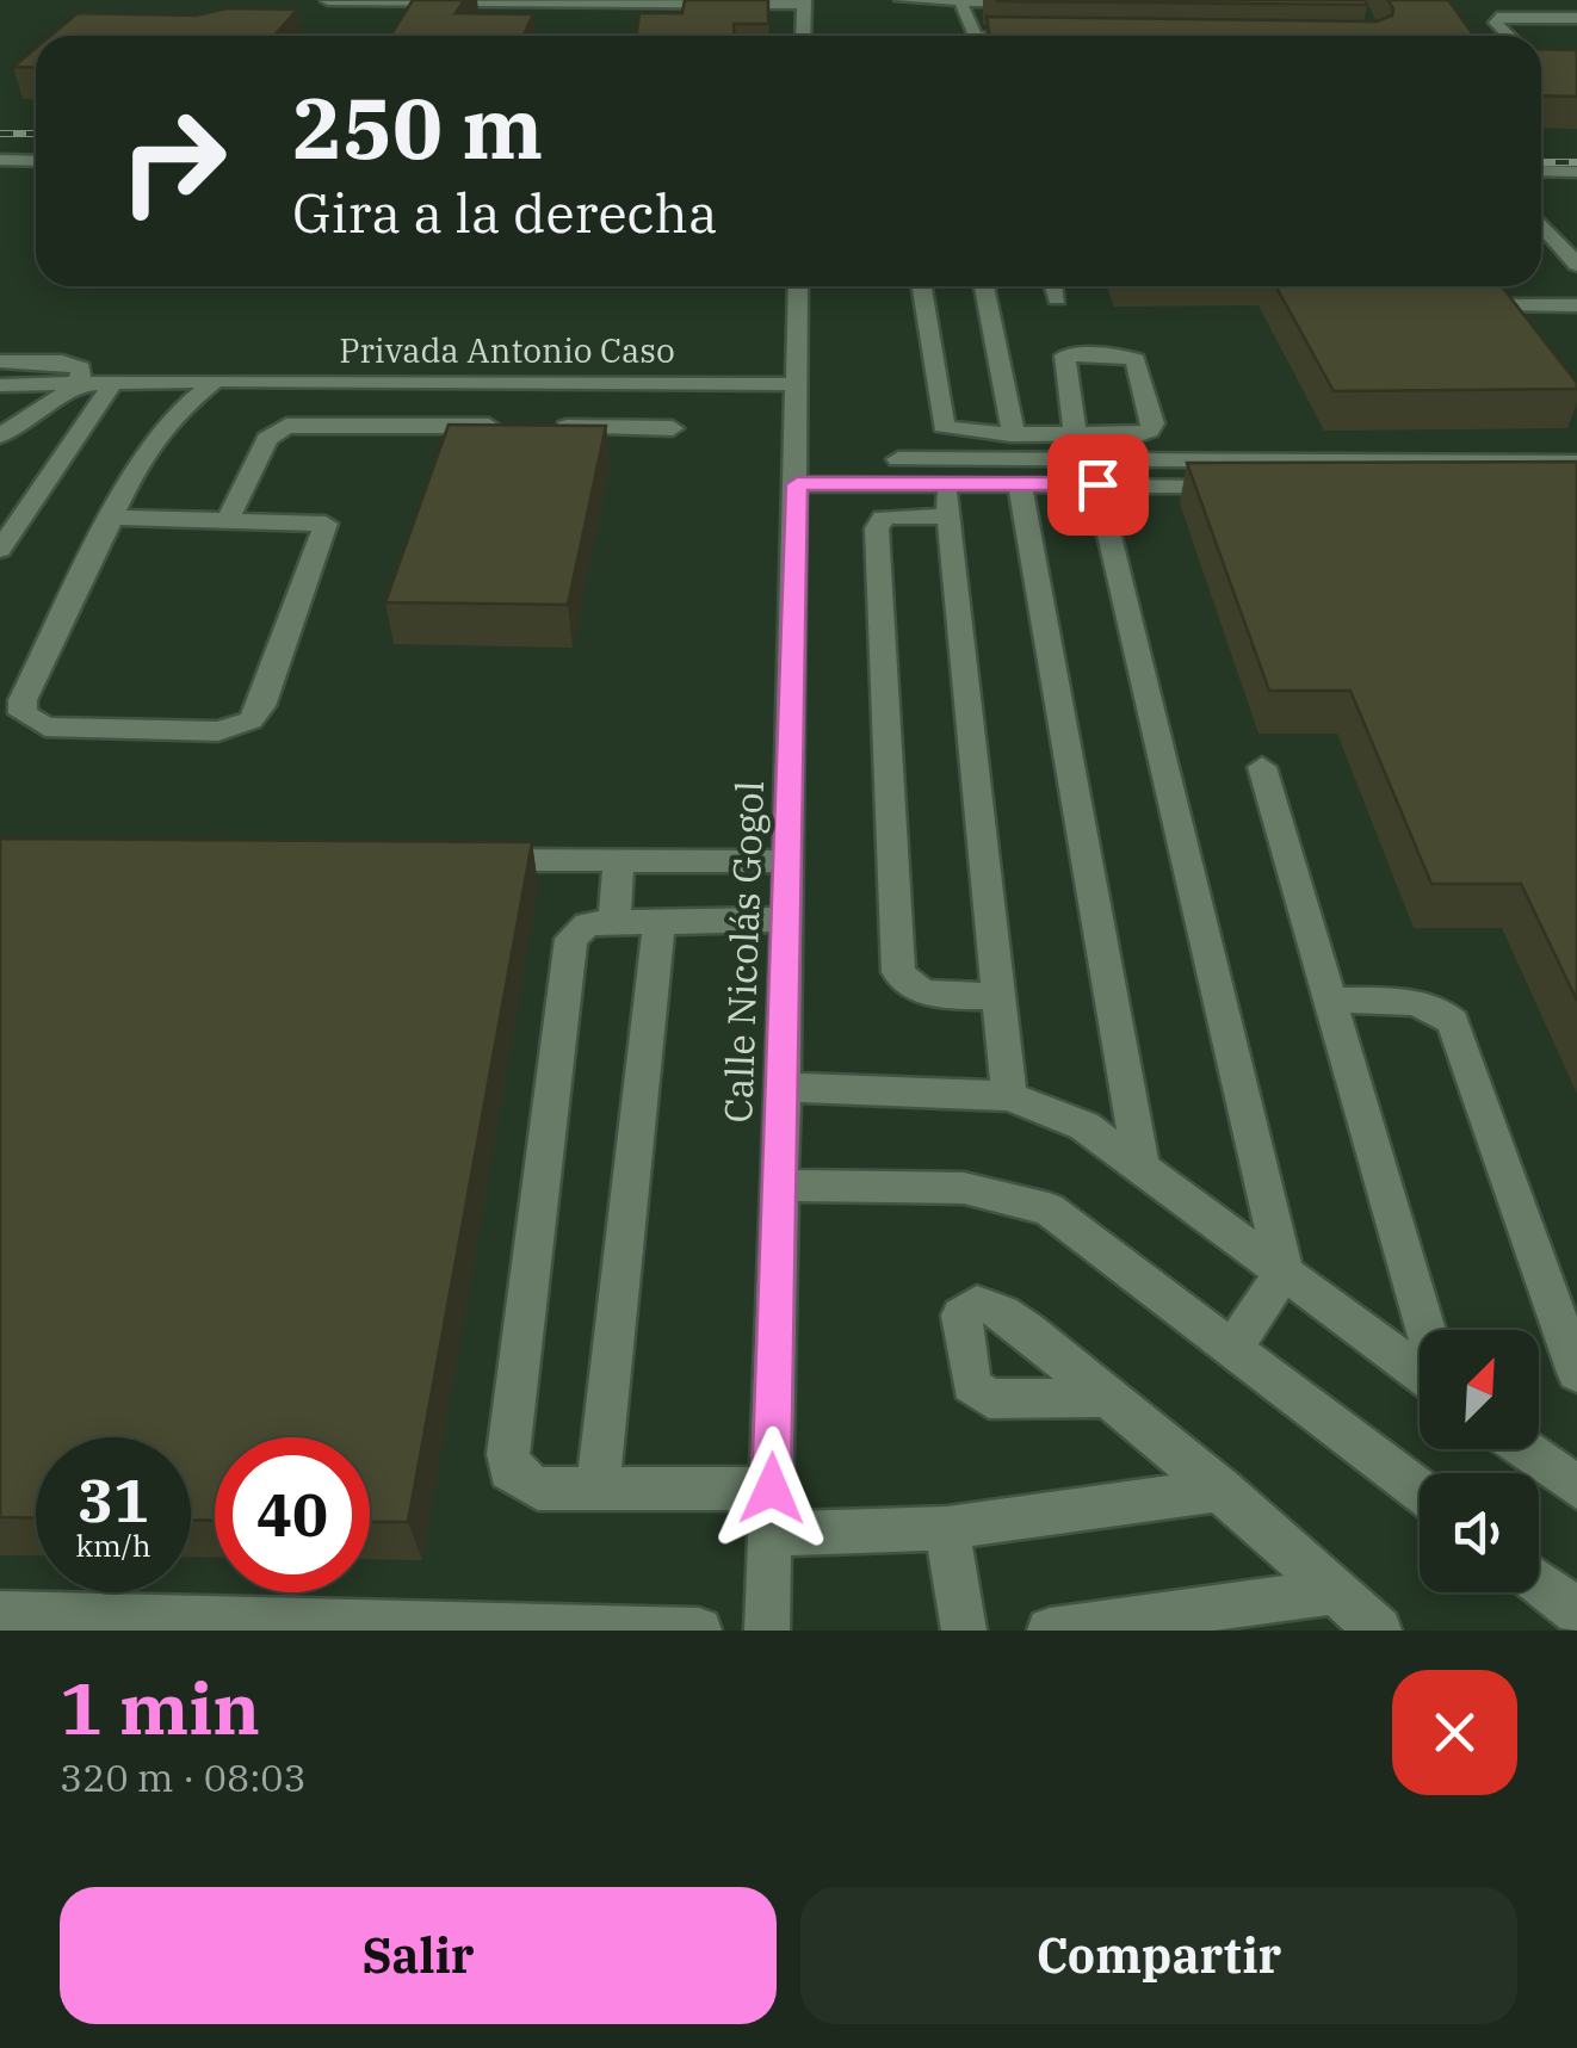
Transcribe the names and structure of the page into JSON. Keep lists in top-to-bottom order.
{
  "streets": {
    "street": ["Privada Antonio Caso", "Calle Nicolás Gogol"]
  },
  "crossings": [
    ["Privada Antonio Caso", "Calle Nicolás Gogol"]
  ],
  "north": "top right",
  "page": {
    "turn": ["250 m", "Gira a la derecha"],
    "speed": "31 km/h",
    "limit": "40",
    "heading": ["1 min", "320 m · 08:03"],
    "buttons": ["Salir", "Compartir"]
  }
}
